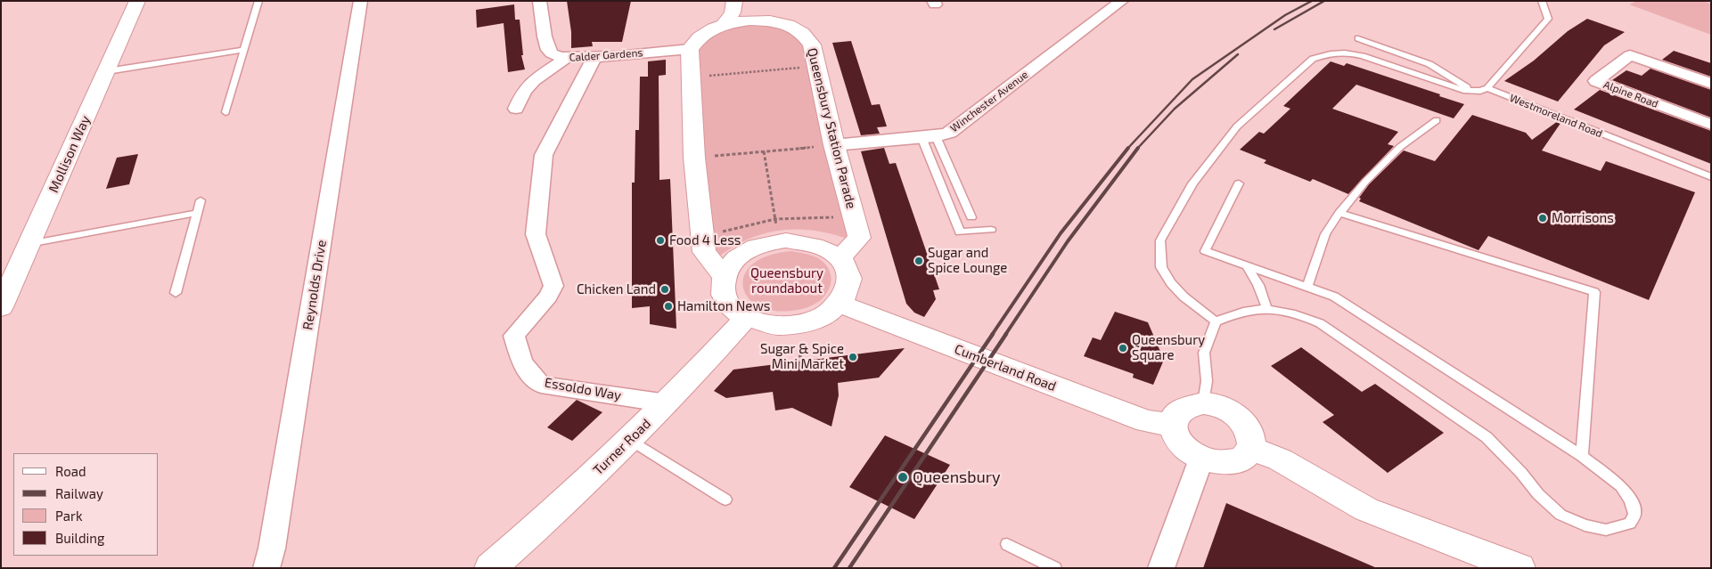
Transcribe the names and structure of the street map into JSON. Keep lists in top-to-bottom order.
{
  "streets": {
    "street": [
      "Calder Gardens",
      "Alpine Road",
      "Winchester Avenue",
      "Queensbury Station Parade",
      "Mollison Way",
      "Reynolds Drive",
      "Cumberland Road",
      "Essoldo Way",
      "Turner Road"
    ],
    "lane": ["Westmoreland Road"]
  },
  "crossings": [
    ["Calder Gardens", "Queensbury Station Parade"],
    ["Calder Gardens", "Essoldo Way"],
    ["Winchester Avenue", "Queensbury Station Parade"],
    ["Queensbury Station Parade", "Cumberland Road"],
    ["Queensbury Station Parade", "Turner Road"],
    ["Cumberland Road", "Turner Road"],
    ["Essoldo Way", "Turner Road"]
  ],
  "parks": ["Queensbury roundabout"],
  "places": [
    "Morrisons",
    "Food 4 Less",
    "Sugar and Spice Lounge",
    "Chicken Land",
    "Hamilton News",
    "Queensbury Square",
    "Sugar & Spice Mini Market",
    "Queensbury"
  ],
  "legend": [
    "Road",
    "Railway",
    "Park",
    "Building"
  ]
}
